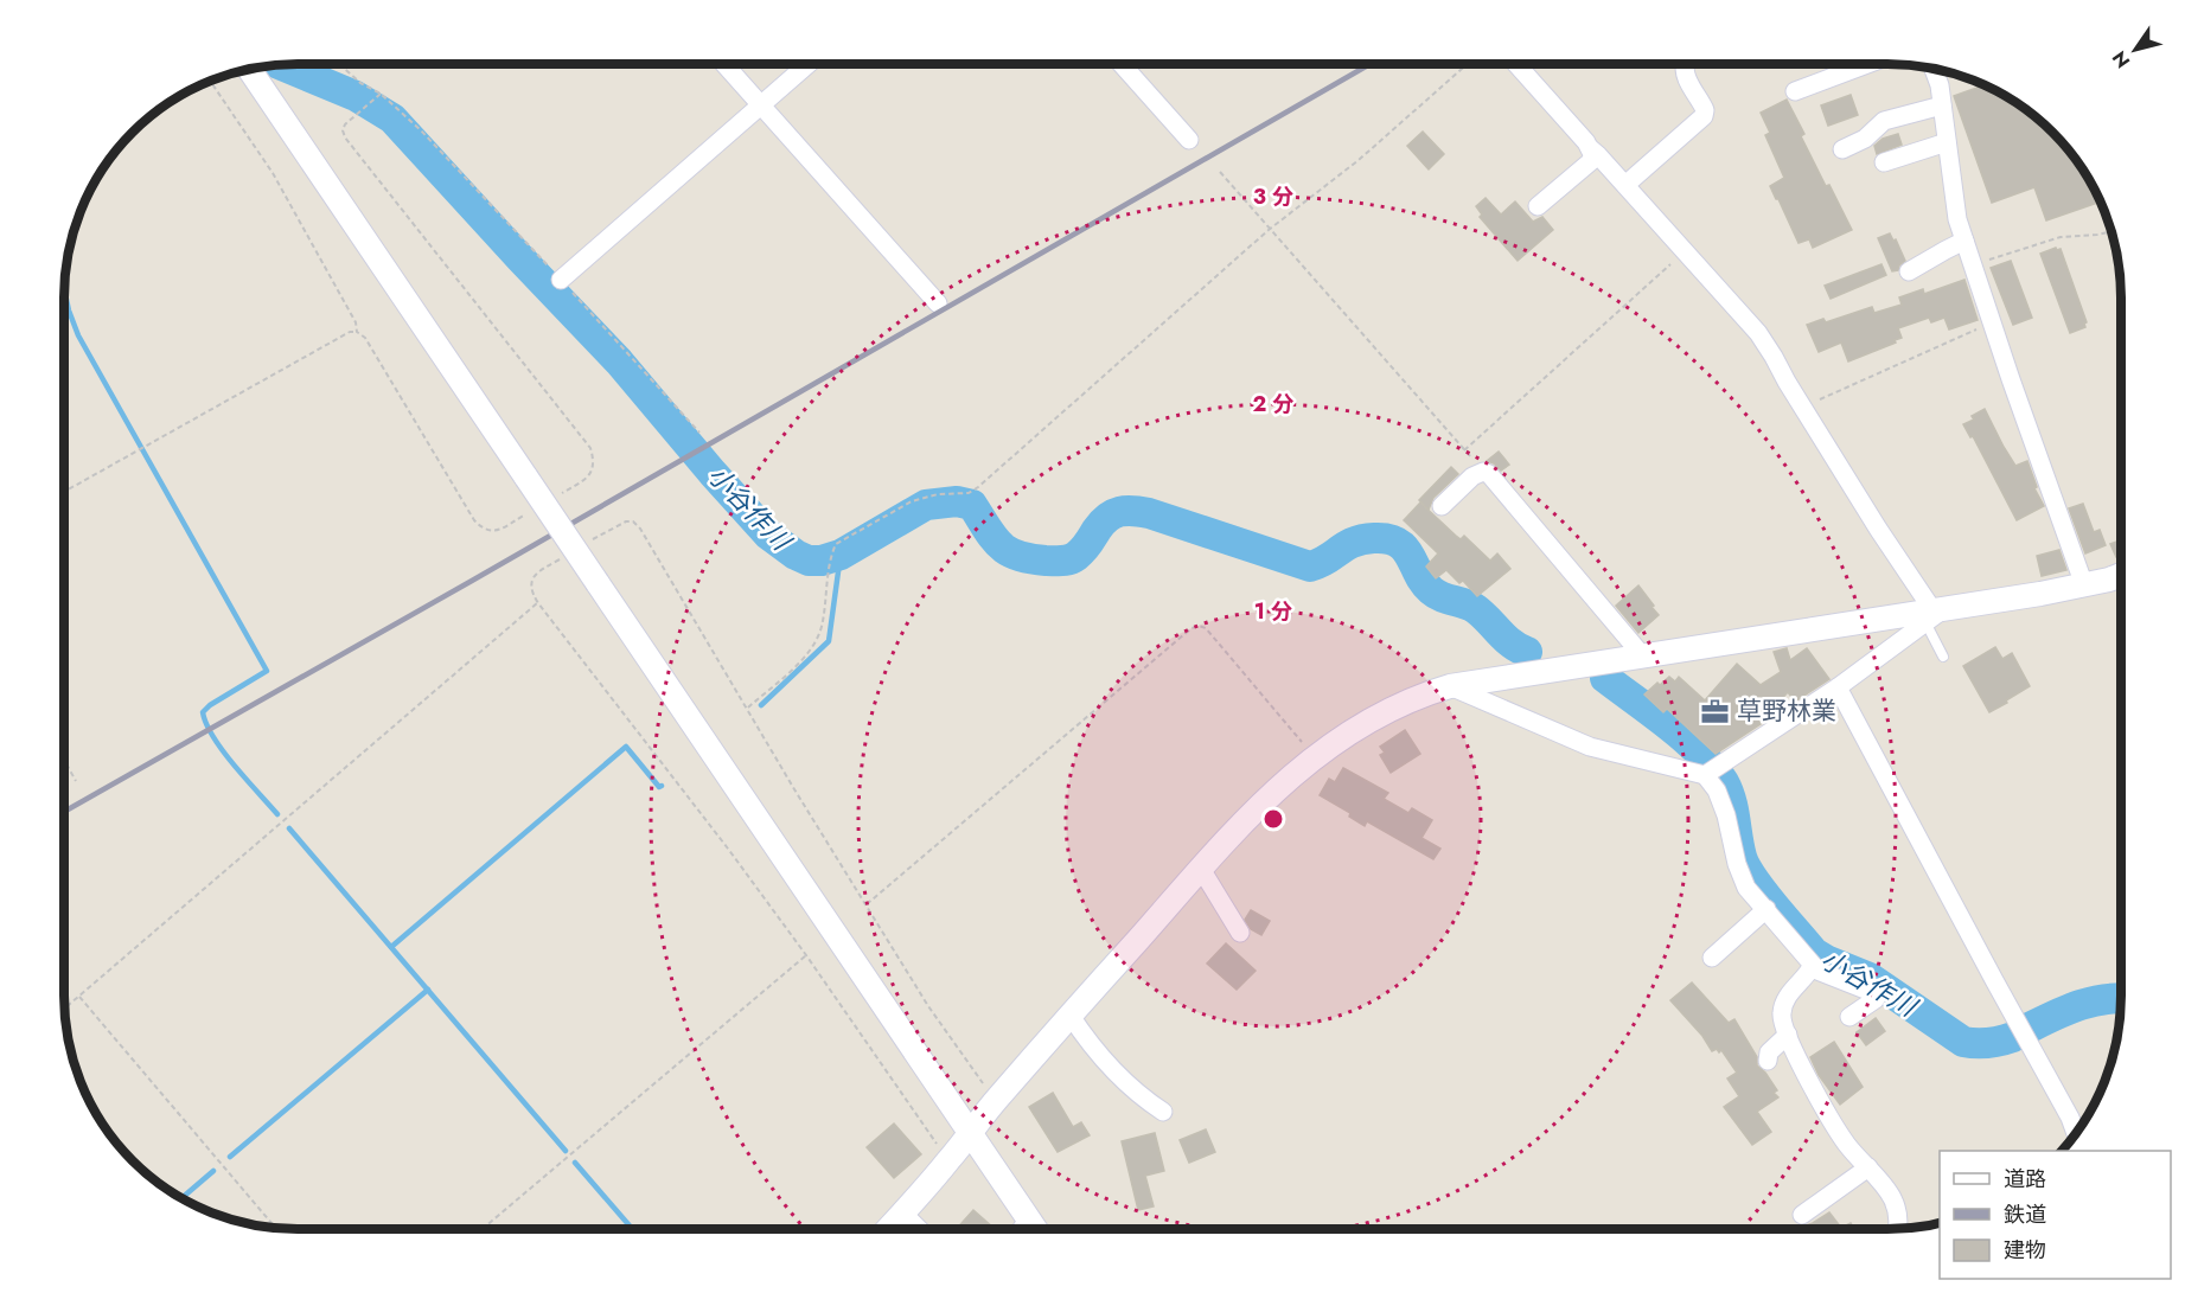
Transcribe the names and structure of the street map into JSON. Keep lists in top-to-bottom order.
{
  "water": ["小谷作川"],
  "places": {
    "office": ["草野林業"]
  },
  "legend": ["道路", "鉄道", "建物"],
  "north": "bottom left",
  "rings": ["3 分", "2 分", "1 分"]
}
